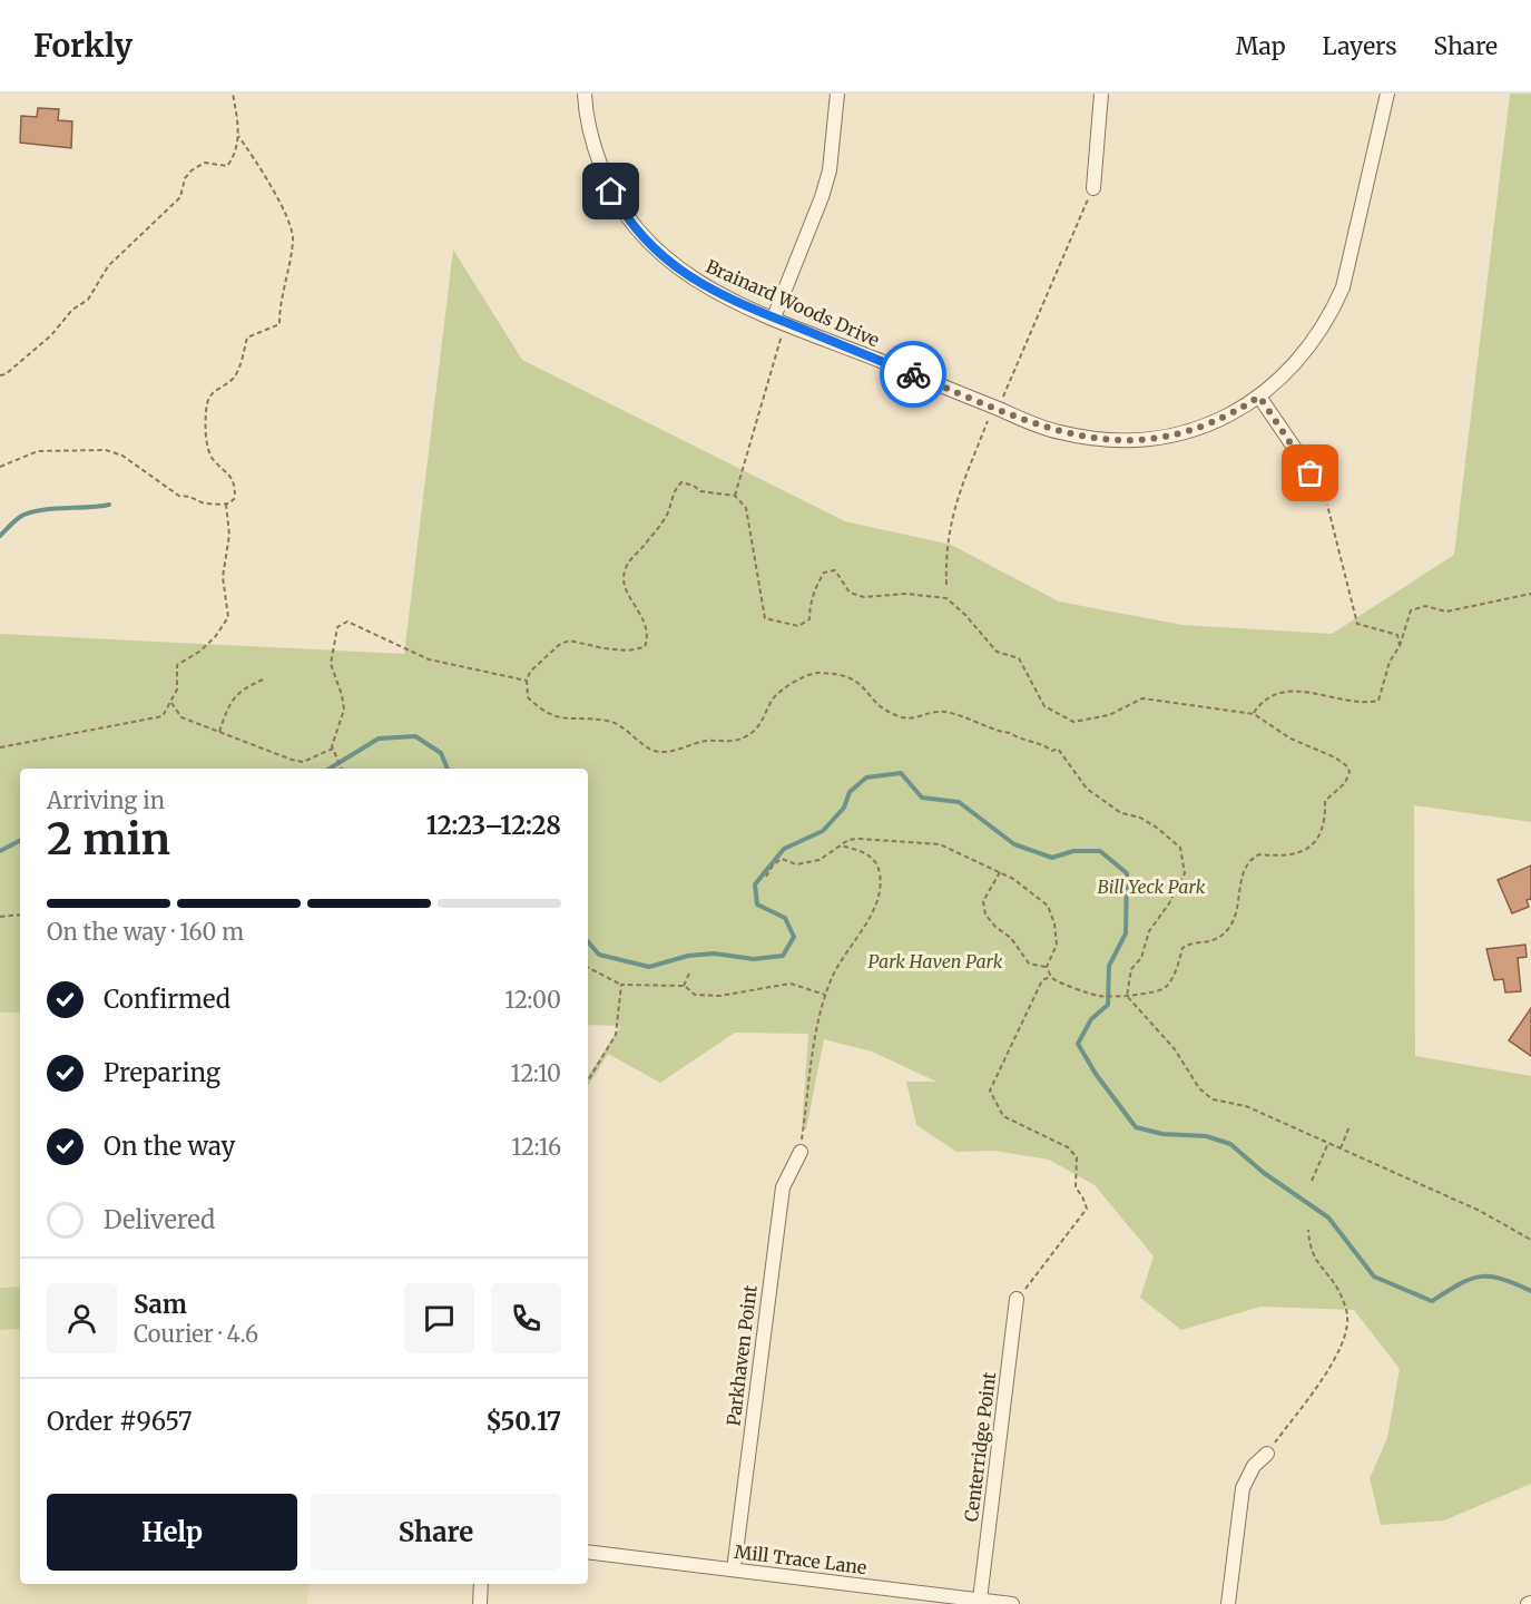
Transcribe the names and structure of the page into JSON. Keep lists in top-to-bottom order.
{
  "streets": {
    "street": [
      "Brainard Woods Drive",
      "Parkhaven Point",
      "Centerridge Point",
      "Mill Trace Lane"
    ]
  },
  "crossings": [
    ["Parkhaven Point", "Mill Trace Lane"],
    ["Centerridge Point", "Mill Trace Lane"]
  ],
  "parks": ["Bill Yeck Park", "Park Haven Park"],
  "page": {
    "header": "Forkly",
    "nav": ["Map", "Layers", "Share"],
    "heading": ["2 min", "Arriving in", "12:23–12:28"],
    "panel": [
      "Sam",
      "Courier · 4.6",
      "Order #9657",
      "$50.17"
    ],
    "bar": "On the way · 160 m",
    "list": [
      ["Confirmed", "12:00"],
      ["Preparing", "12:10"],
      ["On the way", "12:16"],
      "Delivered"
    ],
    "buttons": ["Help", "Share"]
  }
}
